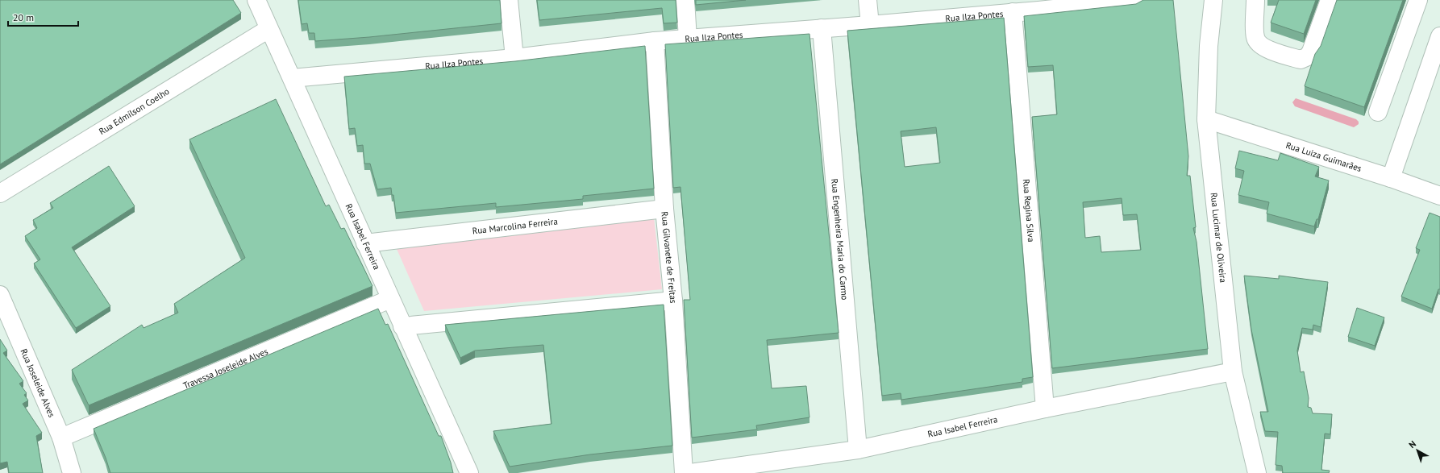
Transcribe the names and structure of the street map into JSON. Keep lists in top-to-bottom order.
{
  "streets": {
    "street": [
      "Rua Ilza Pontes",
      "Rua Edmílson Coelho",
      "Rua Luiza Guimarães",
      "Rua Regina Silva",
      "Rua Marcolina Ferreira",
      "Rua Isabel Ferreira",
      "Rua Lucimar de Oliveira",
      "Rua Engenheira Maria do Carmo",
      "Rua Gilvanete de Freitas",
      "Travessa Joseleide Alves",
      "Rua Joseleide Alves"
    ]
  },
  "crossings": [
    ["Rua Ilza Pontes", "Rua Regina Silva"],
    ["Rua Ilza Pontes", "Rua Isabel Ferreira"],
    ["Rua Ilza Pontes", "Rua Engenheira Maria do Carmo"],
    ["Rua Ilza Pontes", "Rua Gilvanete de Freitas"],
    ["Rua Edmílson Coelho", "Rua Isabel Ferreira"],
    ["Rua Luiza Guimarães", "Rua Lucimar de Oliveira"],
    ["Rua Regina Silva", "Rua Isabel Ferreira"],
    ["Rua Marcolina Ferreira", "Rua Isabel Ferreira"],
    ["Rua Marcolina Ferreira", "Rua Gilvanete de Freitas"],
    ["Rua Isabel Ferreira", "Rua Lucimar de Oliveira"],
    ["Rua Isabel Ferreira", "Rua Engenheira Maria do Carmo"],
    ["Rua Isabel Ferreira", "Travessa Joseleide Alves"],
    ["Travessa Joseleide Alves", "Rua Joseleide Alves"]
  ],
  "scale_bar": "20 m",
  "north": "top left"
}
